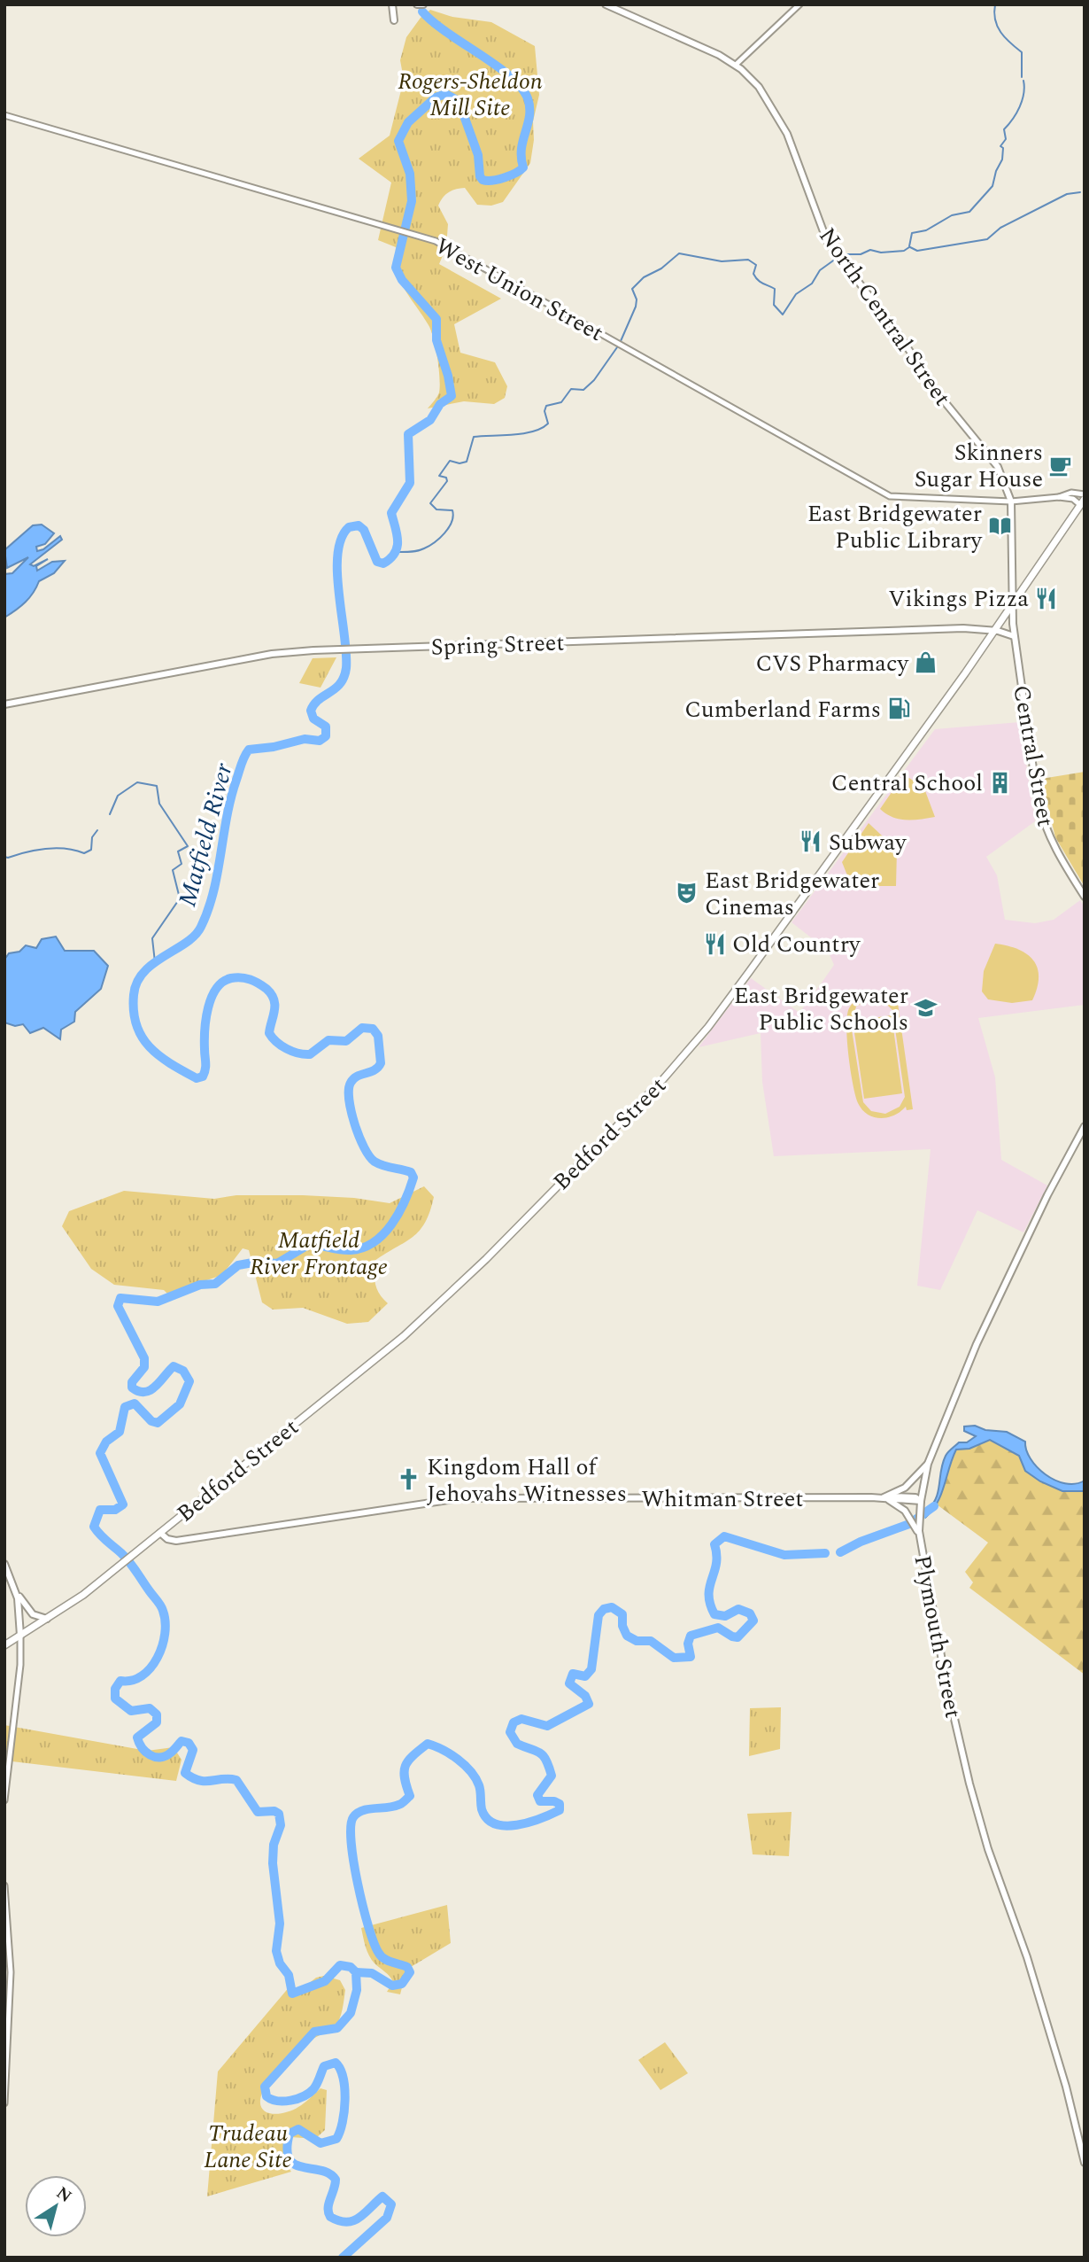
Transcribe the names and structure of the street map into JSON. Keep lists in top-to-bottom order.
{
  "streets": {
    "main road": [
      "North Central Street",
      "Spring Street",
      "Central Street",
      "Bedford Street",
      "Whitman Street",
      "Plymouth Street"
    ],
    "street": ["West Union Street"]
  },
  "crossings": [
    ["West Union Street", "North Central Street"],
    ["West Union Street", "Bedford Street"],
    ["North Central Street", "Central Street"],
    ["North Central Street", "Bedford Street"],
    ["Spring Street", "Central Street"],
    ["Spring Street", "Bedford Street"],
    ["Central Street", "Bedford Street"],
    ["Bedford Street", "Whitman Street"],
    ["Whitman Street", "Plymouth Street"]
  ],
  "water": ["Matfield River"],
  "parks": ["Rogers-Sheldon Mill Site", "Matfield River Frontage", "Trudeau Lane Site"],
  "places": {
    "cafe": ["Skinners Sugar House"],
    "library": ["East Bridgewater Public Library"],
    "restaurant": ["Vikings Pizza", "Subway", "Old Country"],
    "shop": ["CVS Pharmacy"],
    "fuel station": ["Cumberland Farms"],
    "building": ["Central School"],
    "theatre": ["East Bridgewater Cinemas"],
    "school or university": ["East Bridgewater Public Schools"],
    "church": ["Kingdom Hall of Jehovahs Witnesses"]
  },
  "north": "top right"
}
